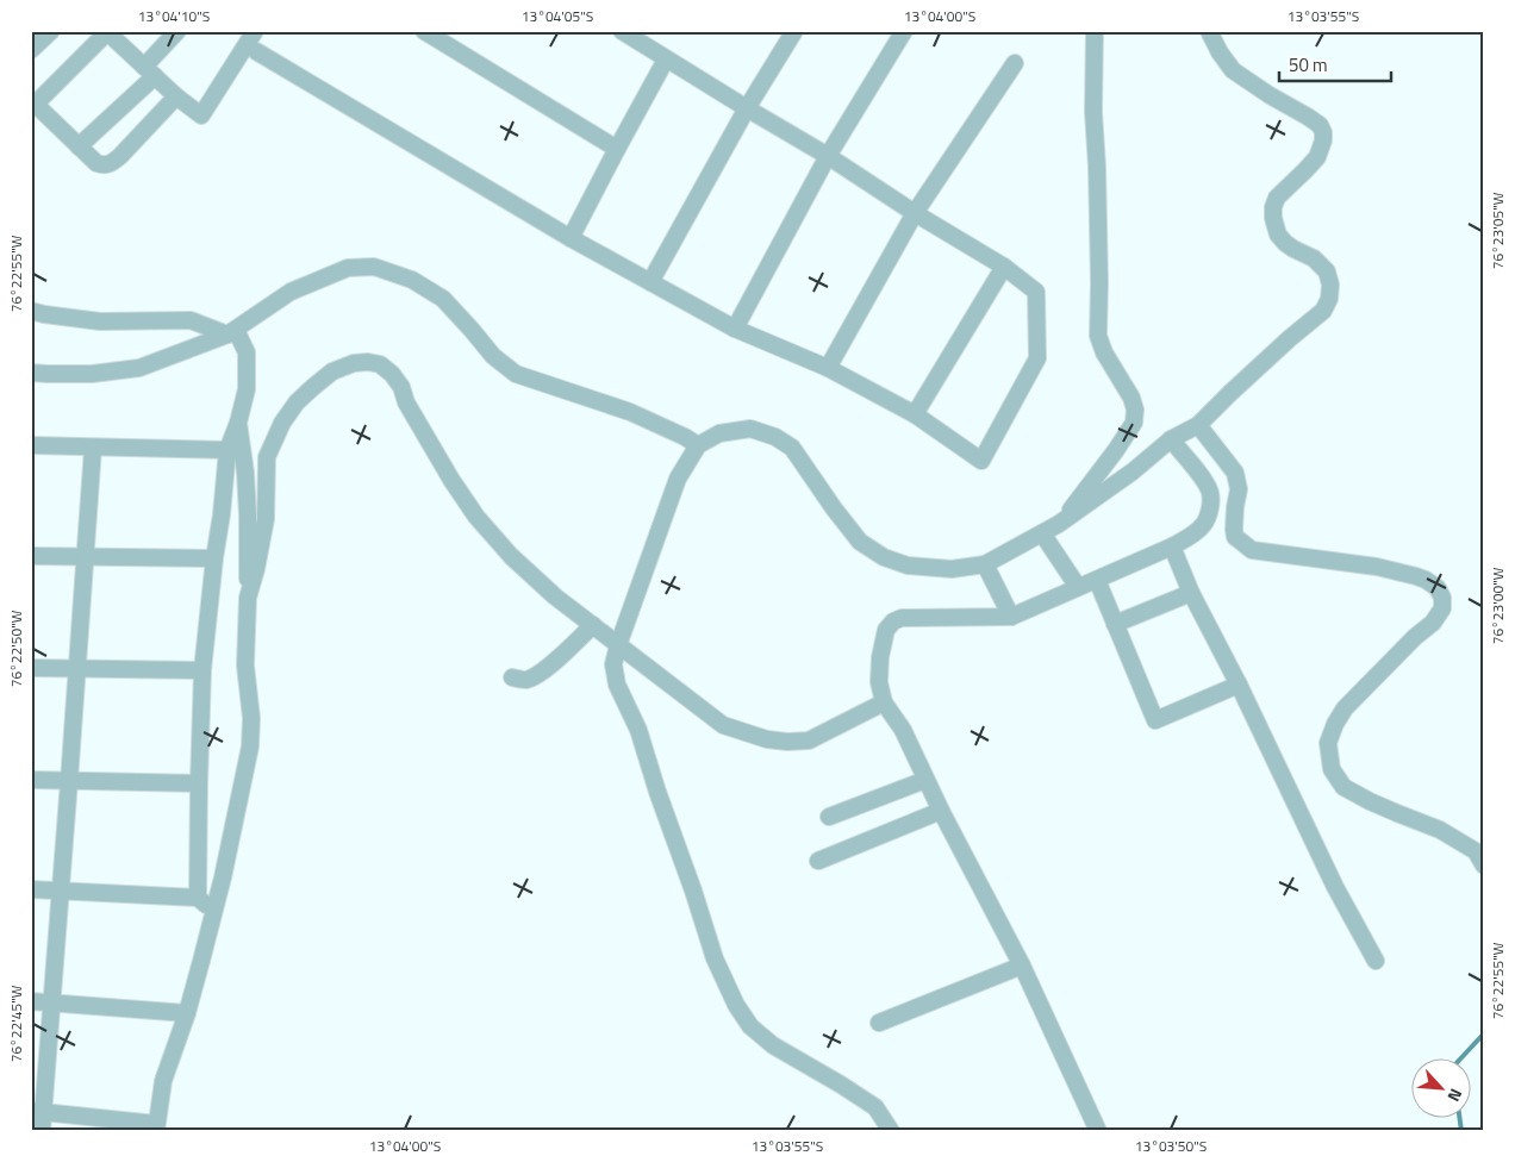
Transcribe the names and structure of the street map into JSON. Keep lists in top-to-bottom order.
{
  "scale_bar": "50 m",
  "north": "bottom right",
  "coordinates": [
    "13°04'10\"S",
    "13°04'05\"S",
    "13°04'00\"S",
    "13°03'55\"S",
    "76°23'05\"W",
    "76°22'55\"W",
    "76°23'00\"W",
    "76°22'50\"W",
    "76°22'45\"W",
    "13°03'50\"S"
  ]
}
